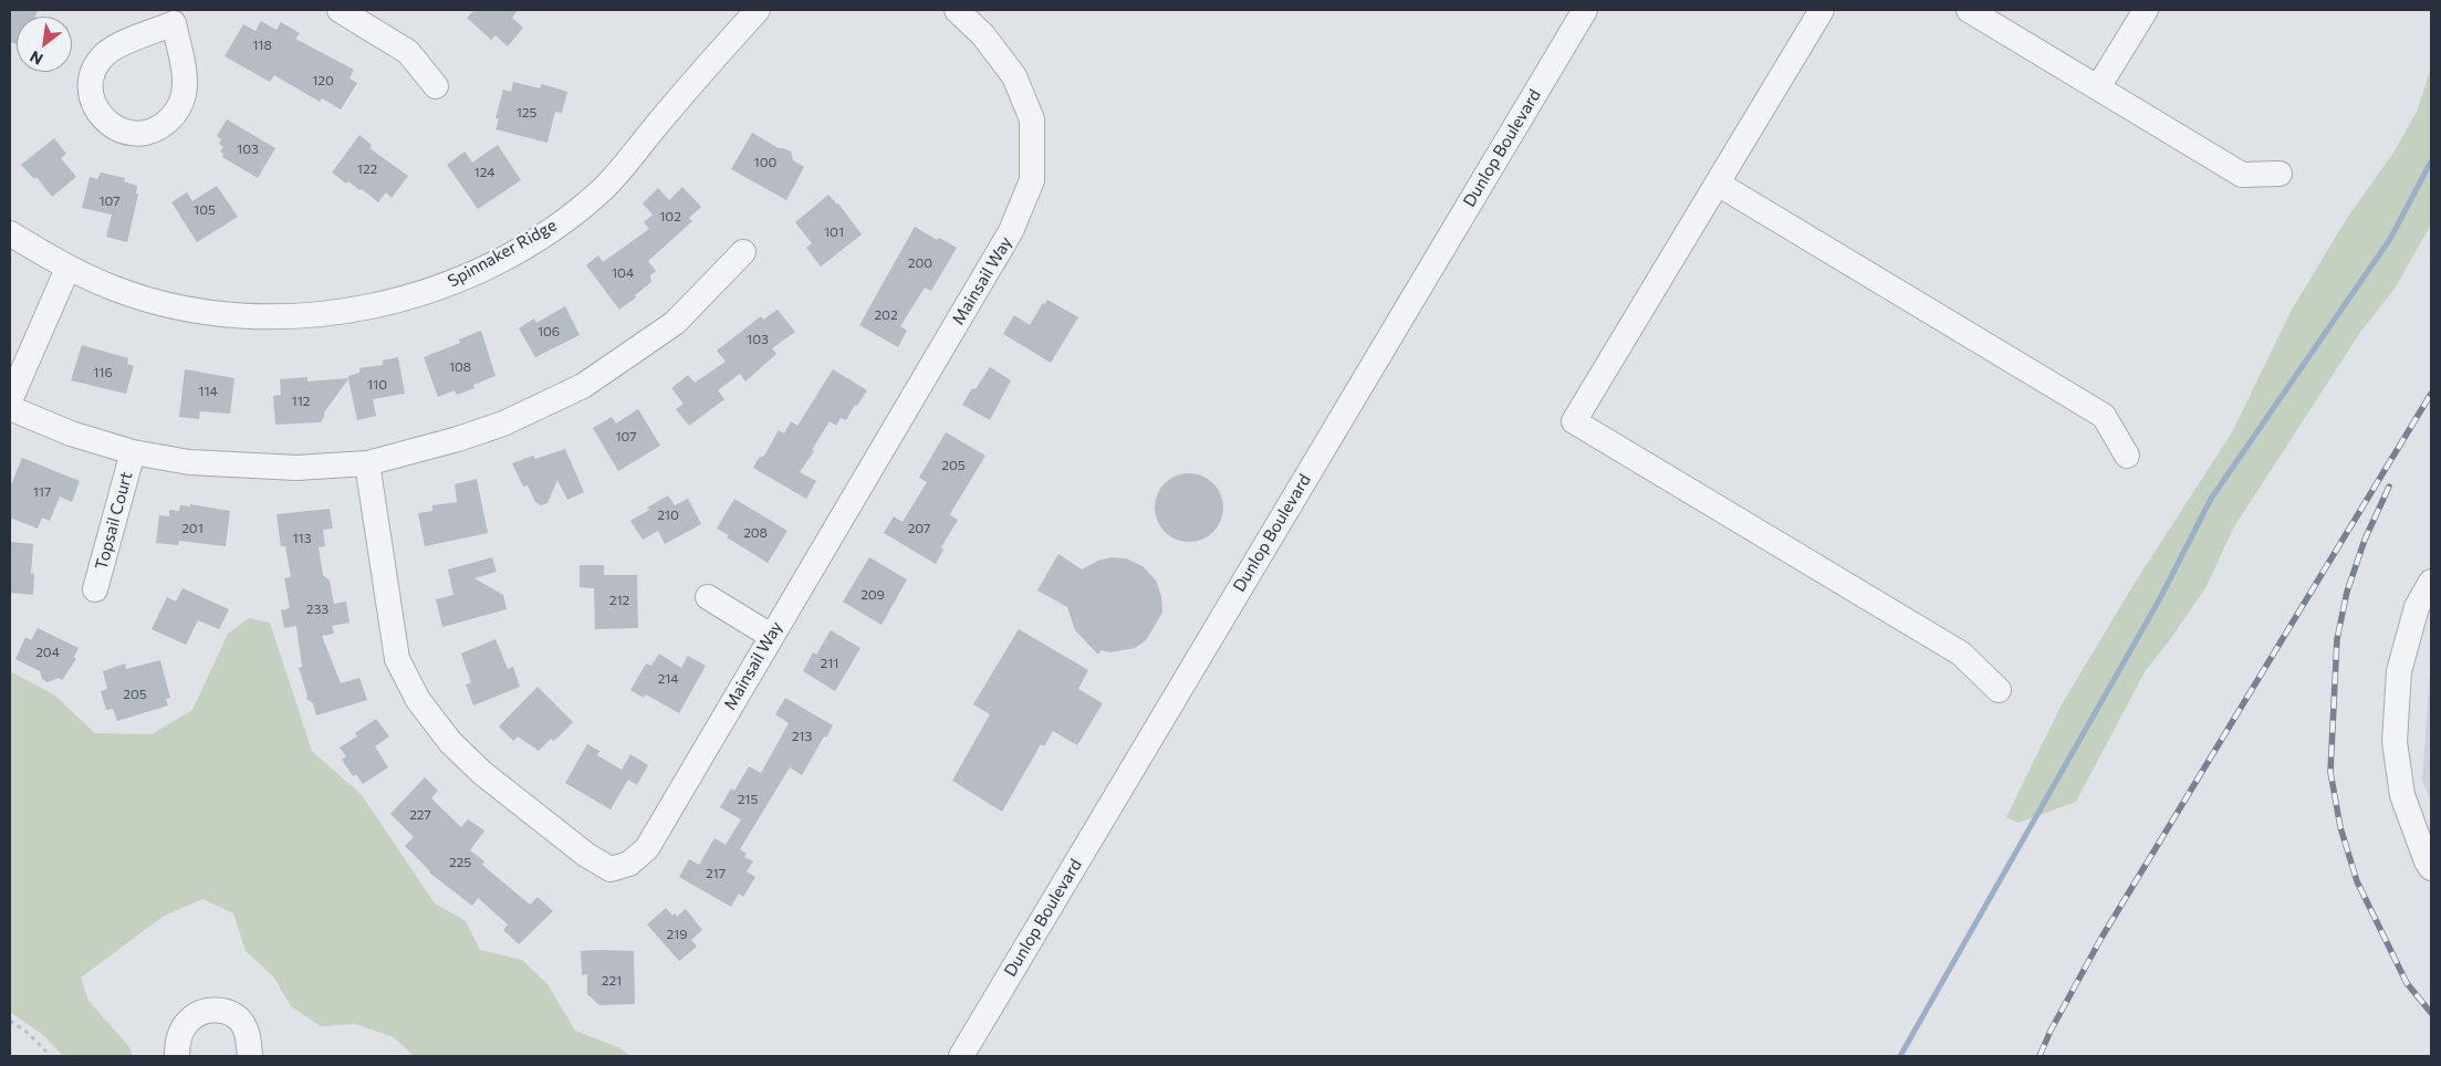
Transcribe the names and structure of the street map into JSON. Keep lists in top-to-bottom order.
{
  "streets": {
    "street": [
      "Dunlop Boulevard",
      "Spinnaker Ridge",
      "Mainsail Way",
      "Topsail Court"
    ]
  },
  "house_numbers": [
    "118",
    "120",
    "125",
    "103",
    "100",
    "122",
    "124",
    "107",
    "105",
    "102",
    "101",
    "200",
    "104",
    "202",
    "106",
    "103",
    "108",
    "116",
    "110",
    "114",
    "112",
    "107",
    "205",
    "117",
    "210",
    "201",
    "207",
    "208",
    "113",
    "209",
    "212",
    "233",
    "204",
    "211",
    "214",
    "205",
    "213",
    "215",
    "227",
    "225",
    "217",
    "219",
    "221"
  ],
  "north": "bottom left"
}
